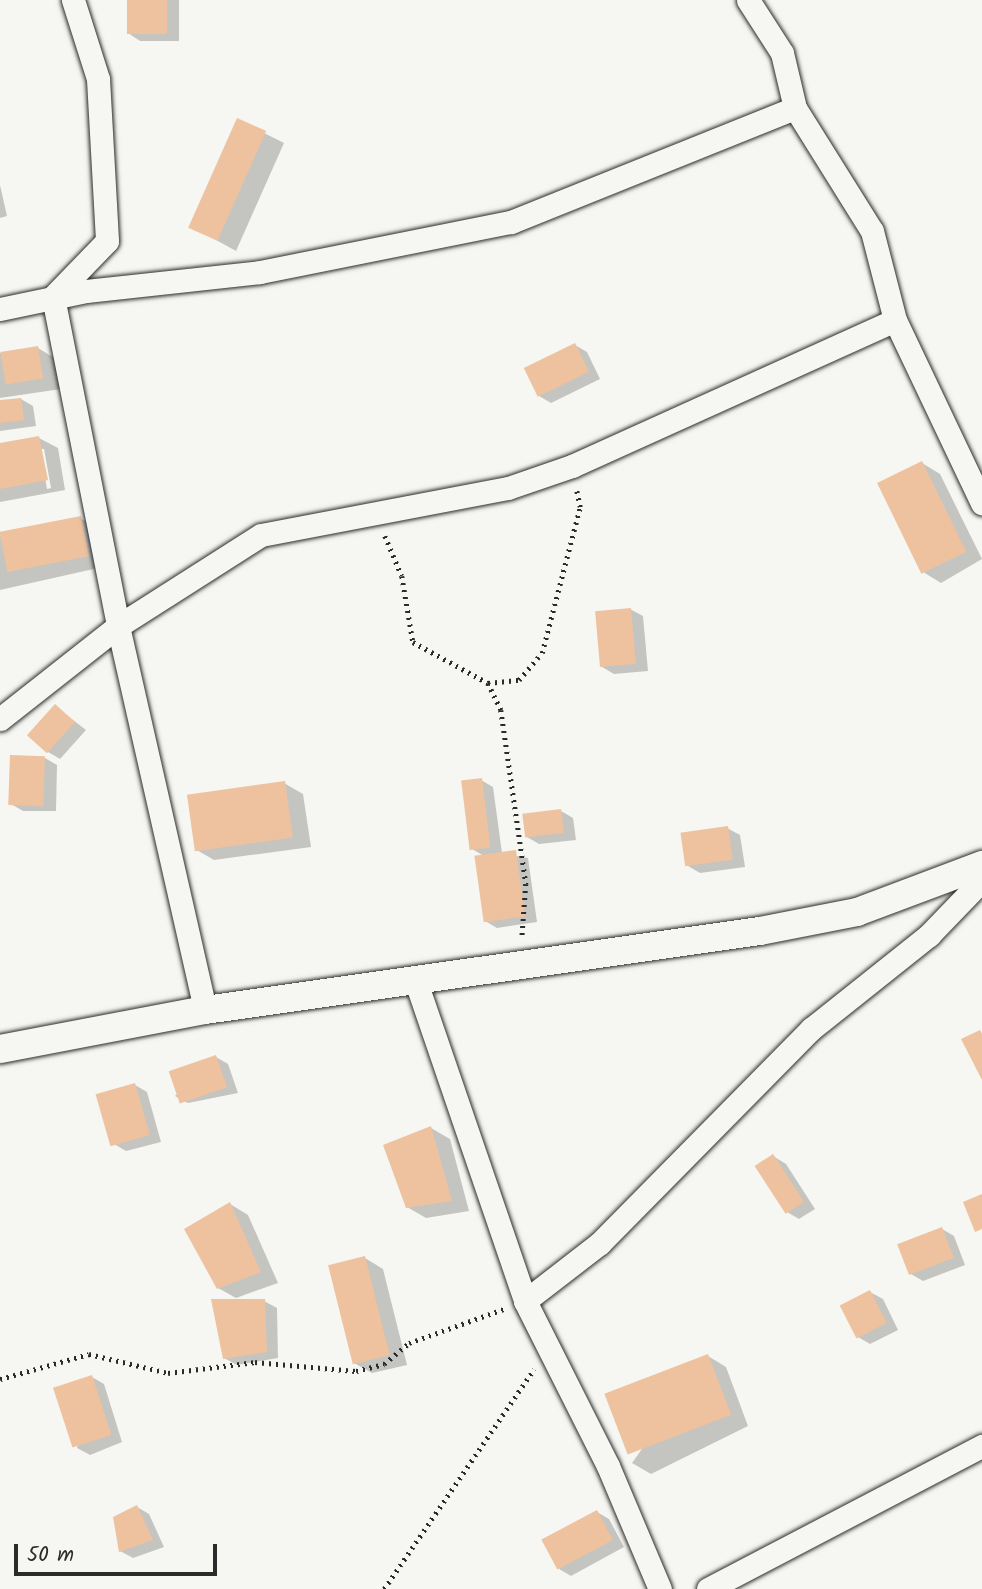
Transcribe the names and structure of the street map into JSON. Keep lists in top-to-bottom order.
{
  "scale_bar": "50 m"
}
